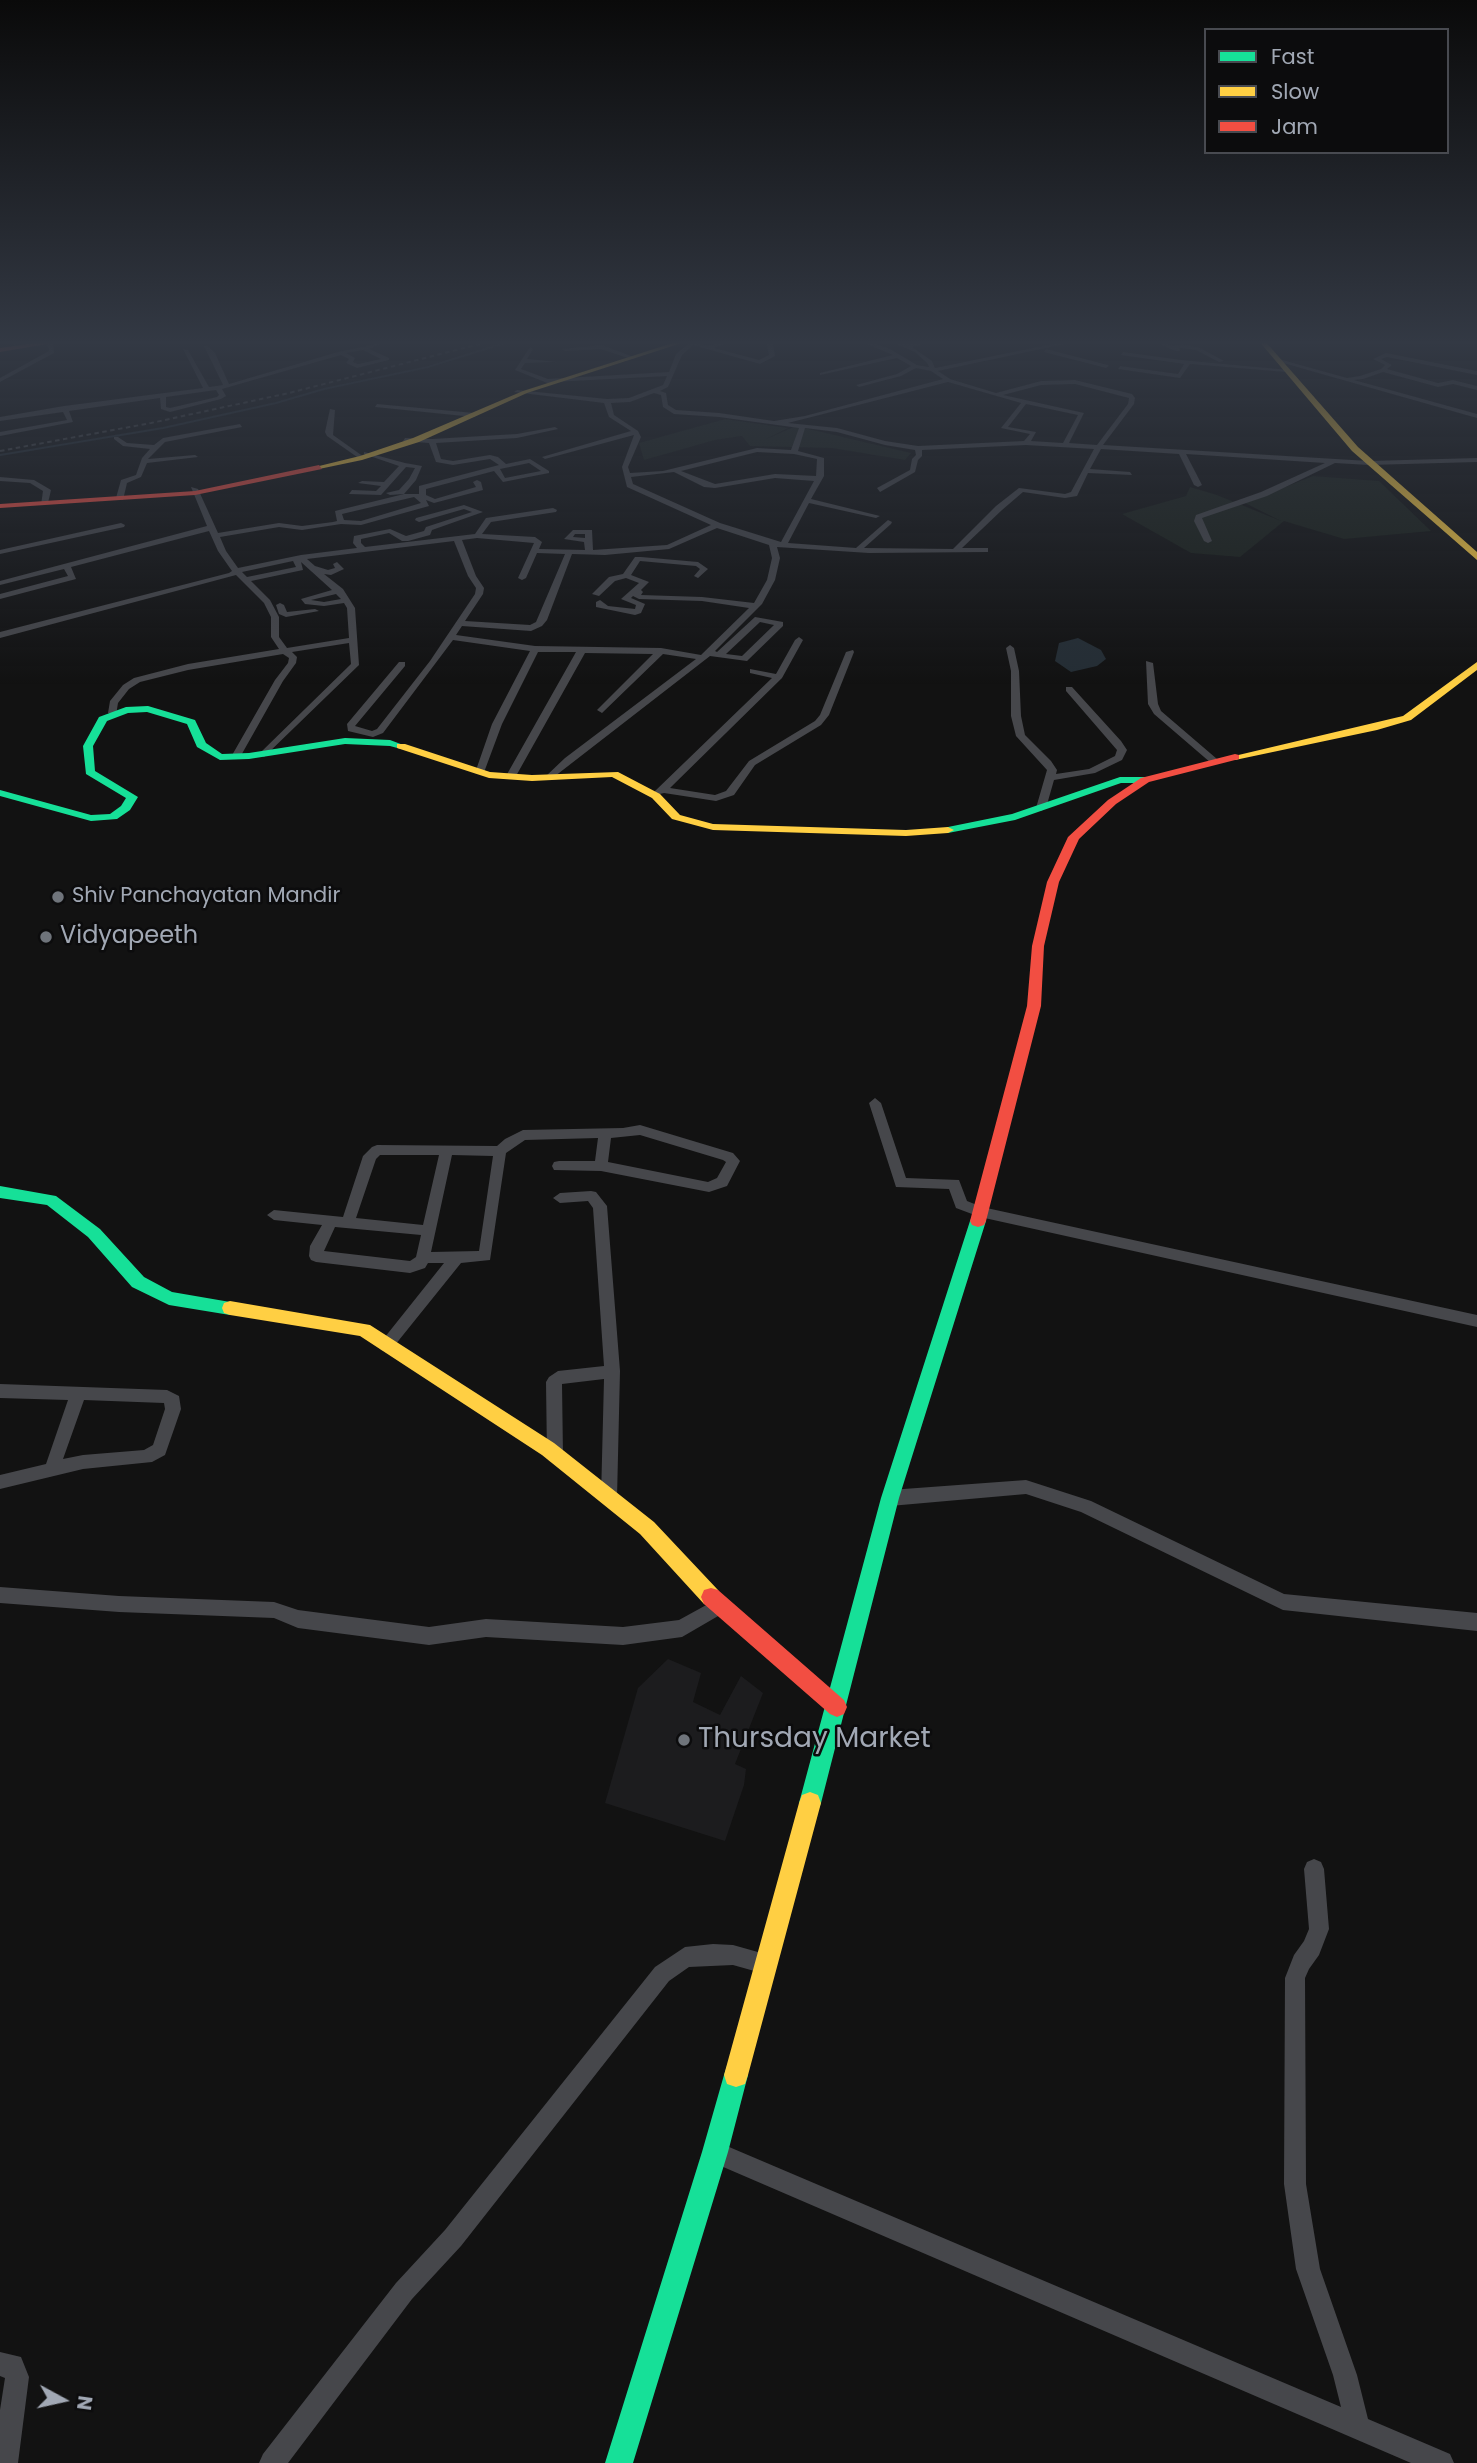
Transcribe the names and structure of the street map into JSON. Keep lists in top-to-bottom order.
{
  "places": ["Shiv Panchayatan Mandir", "Vidyapeeth", "Thursday Market"],
  "legend": ["Fast", "Slow", "Jam"],
  "north": "right"
}
